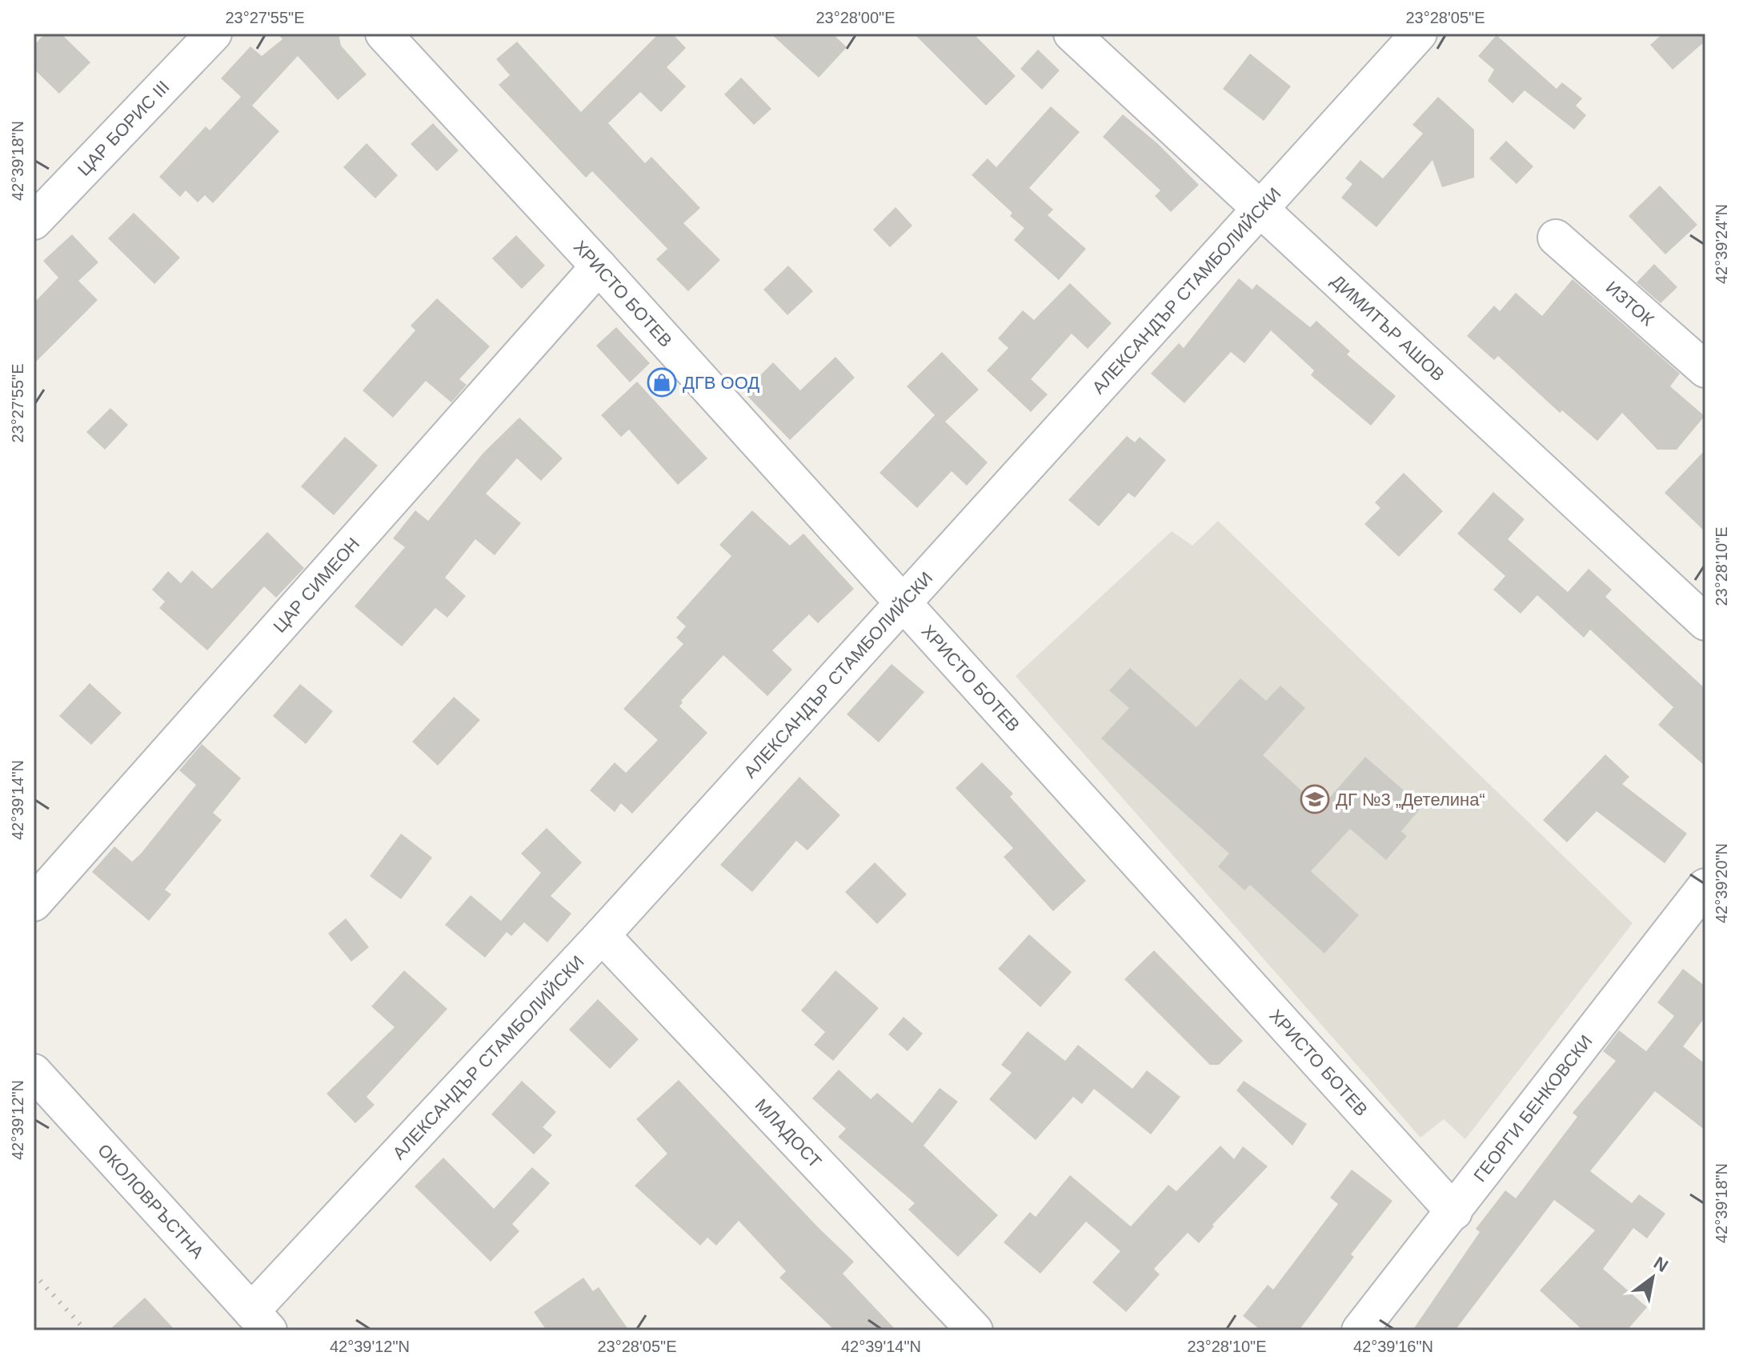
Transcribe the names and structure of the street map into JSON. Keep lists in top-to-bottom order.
{
  "streets": {
    "street": [
      "ЦАР БОРИС III",
      "АЛЕКСАНДЪР СТАМБОЛИЙСКИ",
      "ХРИСТО БОТЕВ",
      "ИЗТОК",
      "ДИМИТЪР АШОВ",
      "ЦАР СИМЕОН",
      "ГЕОРГИ БЕНКОВСКИ",
      "МЛАДОСТ",
      "ОКОЛОВРЪСТНА"
    ]
  },
  "crossings": [
    ["АЛЕКСАНДЪР СТАМБОЛИЙСКИ", "ХРИСТО БОТЕВ"],
    ["АЛЕКСАНДЪР СТАМБОЛИЙСКИ", "ДИМИТЪР АШОВ"],
    ["АЛЕКСАНДЪР СТАМБОЛИЙСКИ", "МЛАДОСТ"],
    ["АЛЕКСАНДЪР СТАМБОЛИЙСКИ", "ОКОЛОВРЪСТНА"],
    ["ХРИСТО БОТЕВ", "ЦАР СИМЕОН"],
    ["ХРИСТО БОТЕВ", "ГЕОРГИ БЕНКОВСКИ"]
  ],
  "places": {
    "shop": ["ДГВ ООД"],
    "school or university": ["ДГ №3 „Детелина“"]
  },
  "north": "top right",
  "coordinates": [
    "23°27'55\"E",
    "23°28'00\"E",
    "23°28'05\"E",
    "42°39'18\"N",
    "42°39'24\"N",
    "23°28'10\"E",
    "42°39'14\"N",
    "42°39'20\"N",
    "42°39'12\"N",
    "42°39'16\"N"
  ]
}
